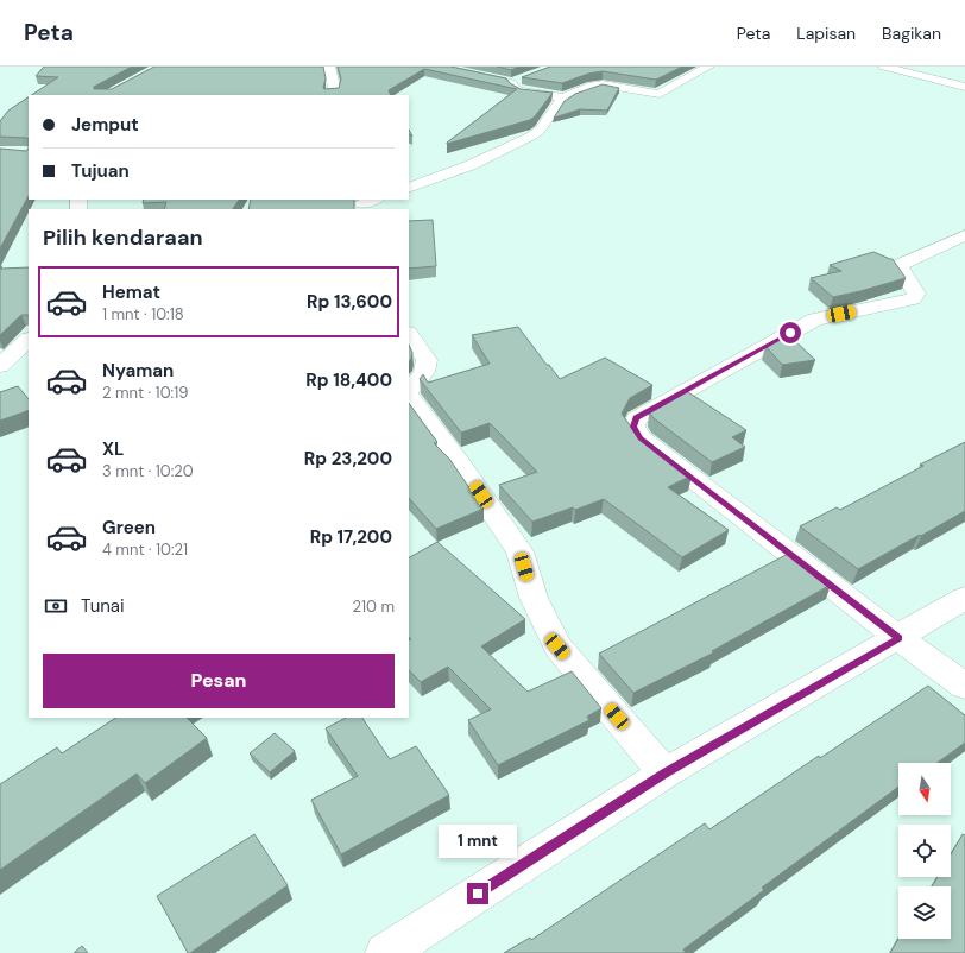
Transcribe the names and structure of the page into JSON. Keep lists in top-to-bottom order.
{
  "north": "bottom",
  "page": {
    "header": "Peta",
    "nav": ["Peta", "Lapisan", "Bagikan"],
    "banner": ["Jemput", "Tujuan"],
    "heading": "Pilih kendaraan",
    "list": [
      {
        "name": "Hemat",
        "note": "1 mnt · 10:18",
        "value": "Rp 13,600"
      },
      {
        "name": "Nyaman",
        "note": "2 mnt · 10:19",
        "value": "Rp 18,400"
      },
      {
        "name": "XL",
        "note": "3 mnt · 10:20",
        "value": "Rp 23,200"
      },
      {
        "name": "Green",
        "note": "4 mnt · 10:21",
        "value": "Rp 17,200"
      }
    ],
    "pay": ["Tunai", "210 m"],
    "buttons": "Pesan",
    "bubble": "1 mnt"
  }
}
